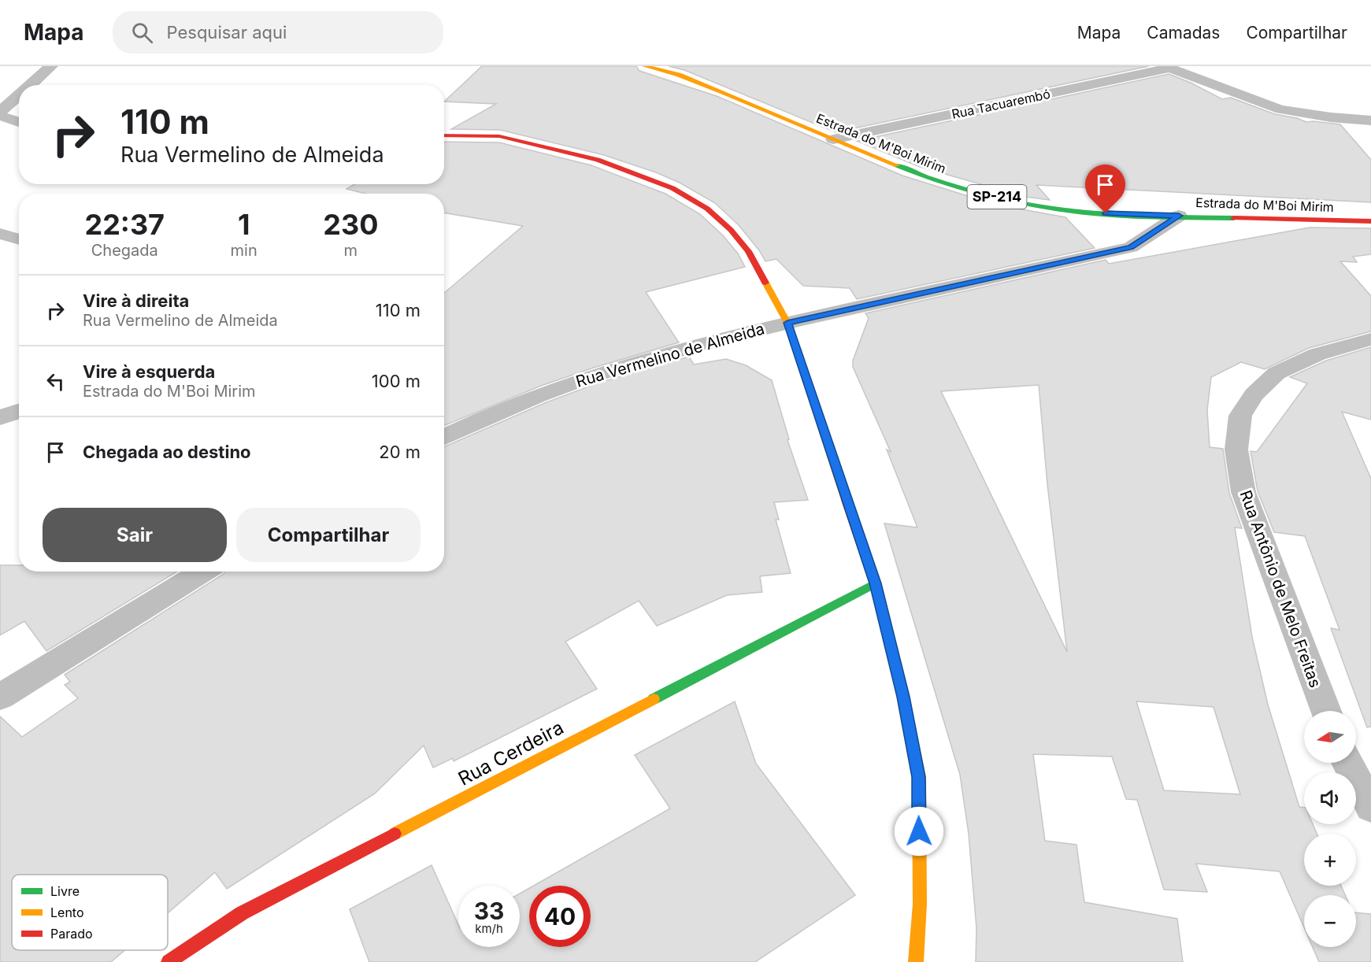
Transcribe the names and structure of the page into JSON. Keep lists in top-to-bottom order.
{
  "streets": {
    "street": [
      "Rua Tacuarembó",
      "Estrada do M'Boi Mirim",
      "SP-214",
      "Rua Vermelino de Almeida",
      "Rua Antônio de Melo Freitas",
      "Rua Cerdeira"
    ]
  },
  "crossings": [
    ["Rua Tacuarembó", "Estrada do M'Boi Mirim"],
    ["Estrada do M'Boi Mirim", "Rua Vermelino de Almeida"]
  ],
  "legend": ["Livre", "Lento", "Parado"],
  "north": "left",
  "page": {
    "header": "Mapa",
    "search": "Pesquisar aqui",
    "nav": ["Mapa", "Camadas", "Compartilhar"],
    "turn": ["110 m", "Rua Vermelino de Almeida"],
    "eta": [
      "22:37",
      "Chegada",
      "1",
      "min",
      "230",
      "m"
    ],
    "list": [
      {
        "name": "Vire à direita",
        "note": "Rua Vermelino de Almeida",
        "value": "110 m"
      },
      {
        "name": "Vire à esquerda",
        "note": "Estrada do M'Boi Mirim",
        "value": "100 m"
      },
      {
        "name": "Chegada ao destino",
        "value": "20 m"
      }
    ],
    "buttons": ["Sair", "Compartilhar"],
    "map_buttons": ["+", "−"],
    "speed": "33 km/h",
    "limit": "40"
  }
}
